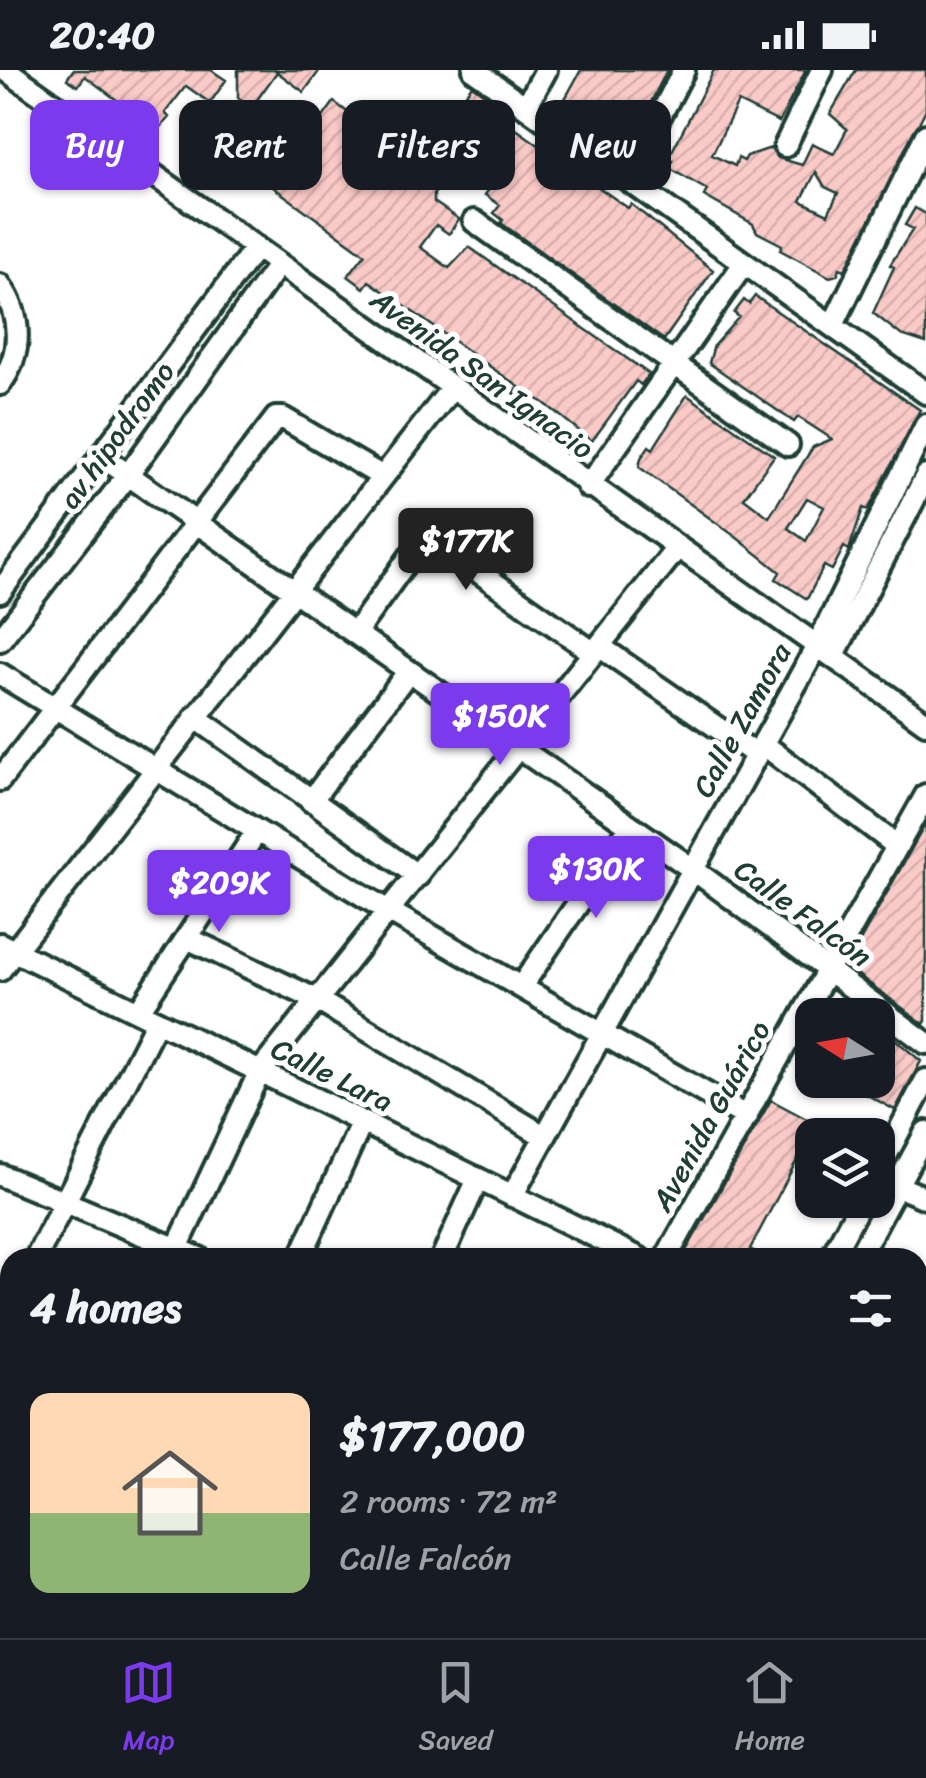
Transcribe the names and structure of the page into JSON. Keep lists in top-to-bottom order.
{
  "streets": {
    "street": [
      "Avenida San Ignacio",
      "av hipodromo",
      "Calle Zamora",
      "Calle Falcón",
      "Calle Lara",
      "Avenida Guárico"
    ]
  },
  "crossings": [
    ["Avenida San Ignacio", "av hipodromo"],
    ["Avenida San Ignacio", "Calle Zamora"],
    ["av hipodromo", "Calle Falcón"],
    ["Calle Zamora", "Calle Falcón"],
    ["Calle Zamora", "Calle Lara"],
    ["Calle Falcón", "Avenida Guárico"]
  ],
  "north": "left",
  "page": {
    "status": "20:40",
    "chip": [
      "Buy",
      "Rent",
      "Filters",
      "New"
    ],
    "price": [
      "$177K",
      "$150K",
      "$130K",
      "$209K"
    ],
    "heading": "4 homes",
    "list": [
      {
        "name": "$177,000",
        "note": "2 rooms · 72 m² · Calle Falcón"
      }
    ],
    "tabs": ["Map", "Saved", "Home"]
  }
}
